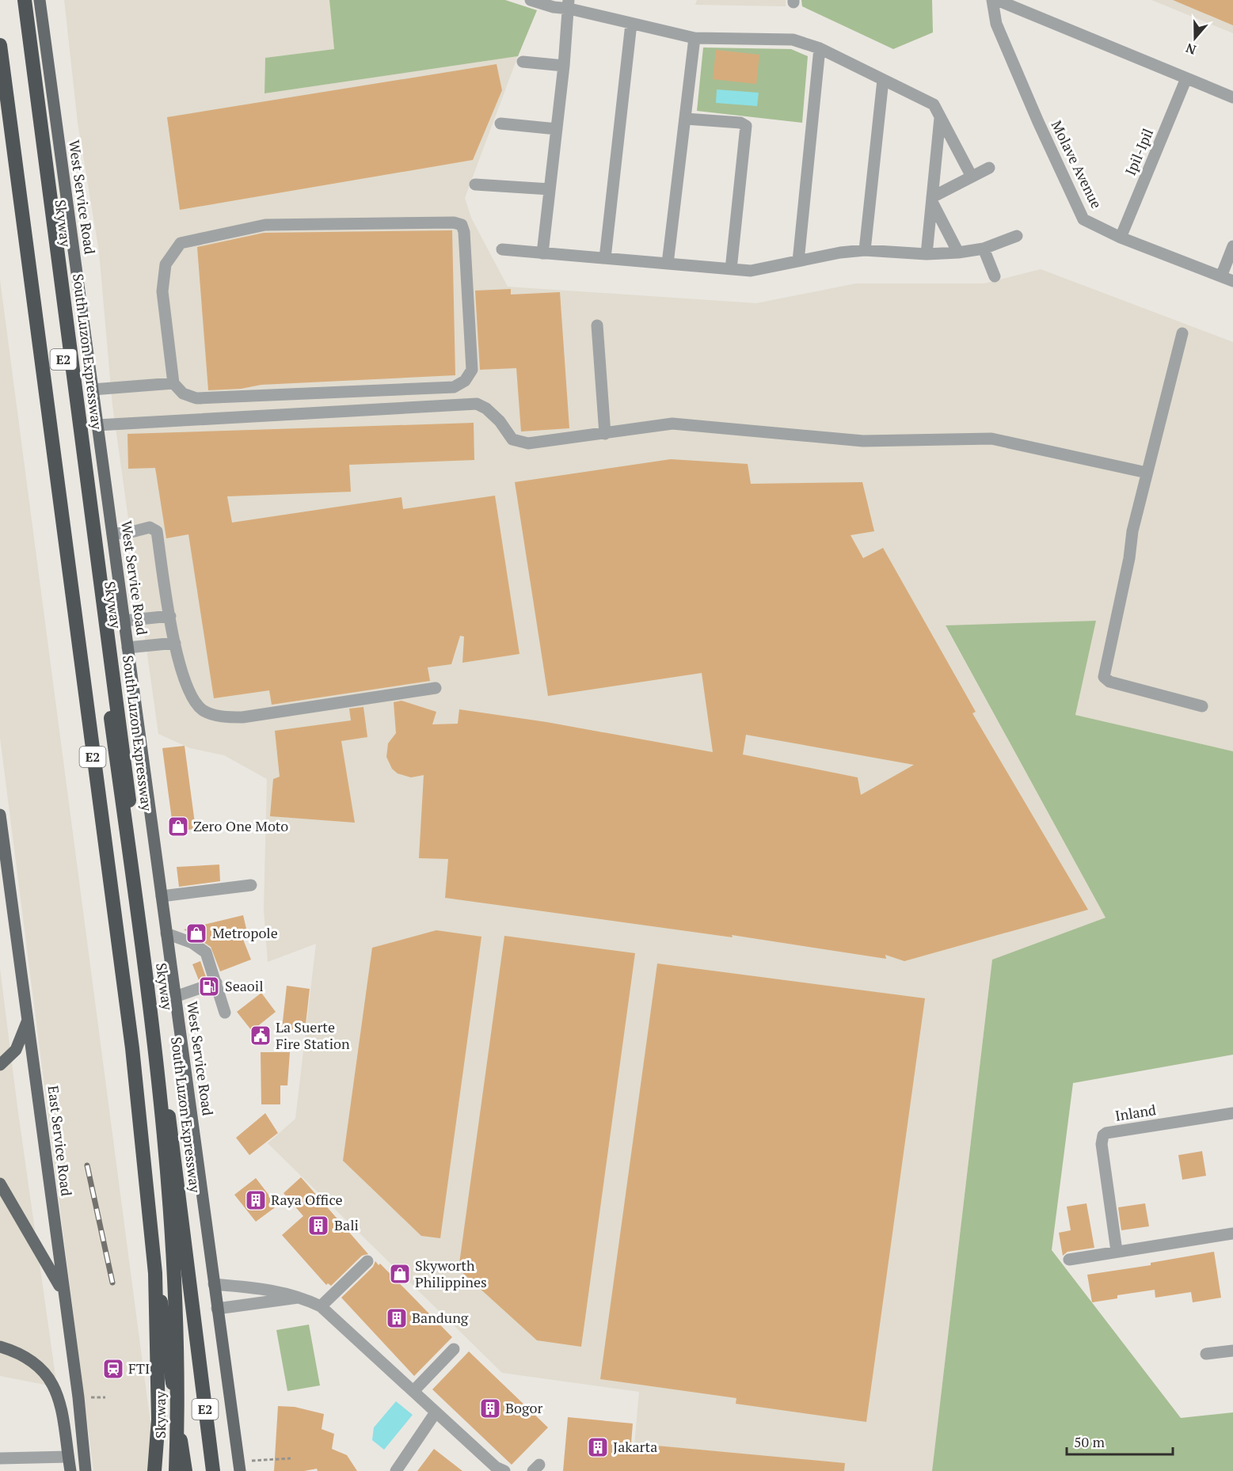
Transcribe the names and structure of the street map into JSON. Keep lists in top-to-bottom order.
{
  "streets": {
    "highway": ["Skyway", "South Luzon Expressway", "E2"],
    "main road": ["West Service Road", "East Service Road"],
    "street": ["Ipil-Ipil", "Molave Avenue", "Inland"]
  },
  "crossings": [
    ["Ipil-Ipil", "Molave Avenue"]
  ],
  "places": {
    "shop": ["Zero One Moto", "Metropole", "Skyworth Philippines"],
    "fuel station": ["Seaoil"],
    "public building": ["La Suerte Fire Station"],
    "building": [
      "Raya Office",
      "Bali",
      "Bandung",
      "Bogor",
      "Jakarta"
    ],
    "station": ["FTI"]
  },
  "scale_bar": "50 m",
  "north": "bottom"
}
